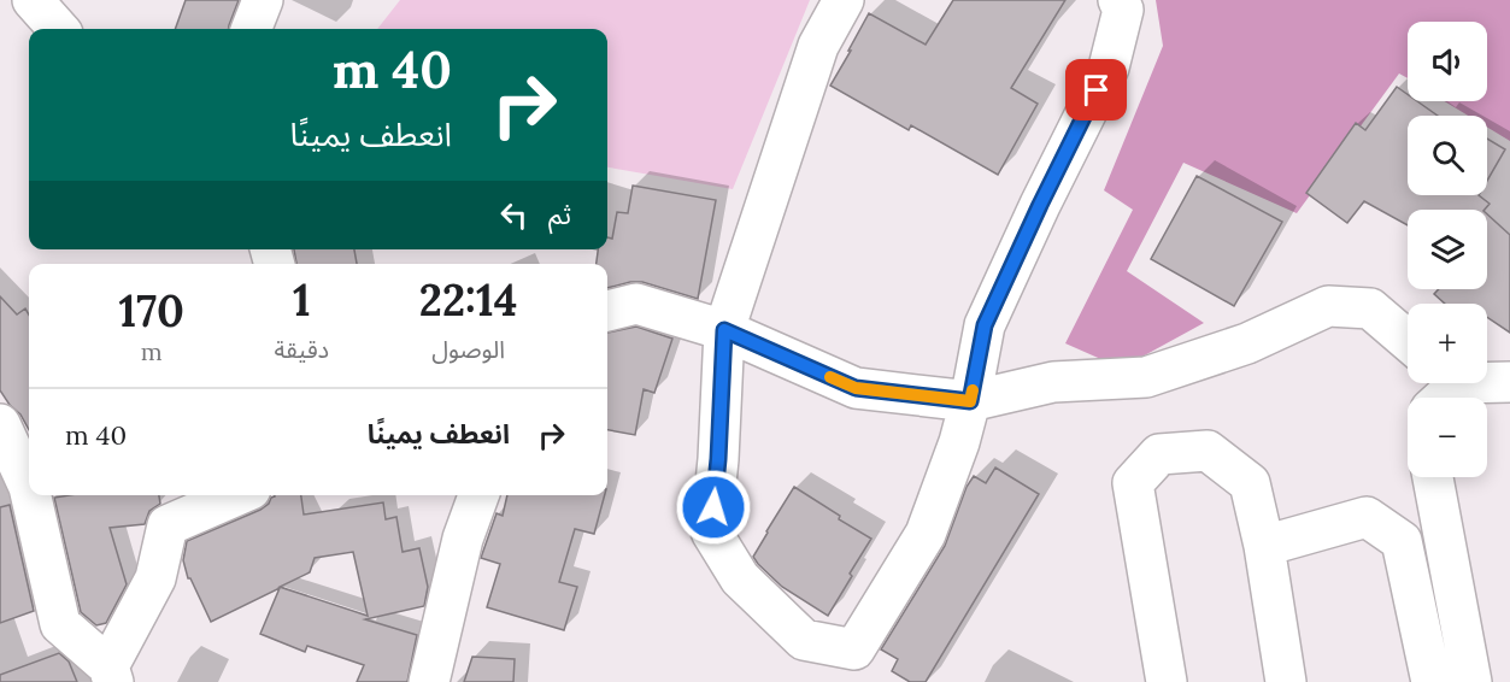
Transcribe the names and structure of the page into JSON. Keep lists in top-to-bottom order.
{
  "page": {
    "map_buttons": ["+", "−"],
    "turn": ["40 m", "انعطف يمينًا"],
    "then": "ثم",
    "eta": [
      "22:14",
      "الوصول",
      "1",
      "دقيقة",
      "170",
      "m"
    ],
    "list": [
      {
        "name": "انعطف يمينًا",
        "value": "40 m"
      }
    ]
  }
}
